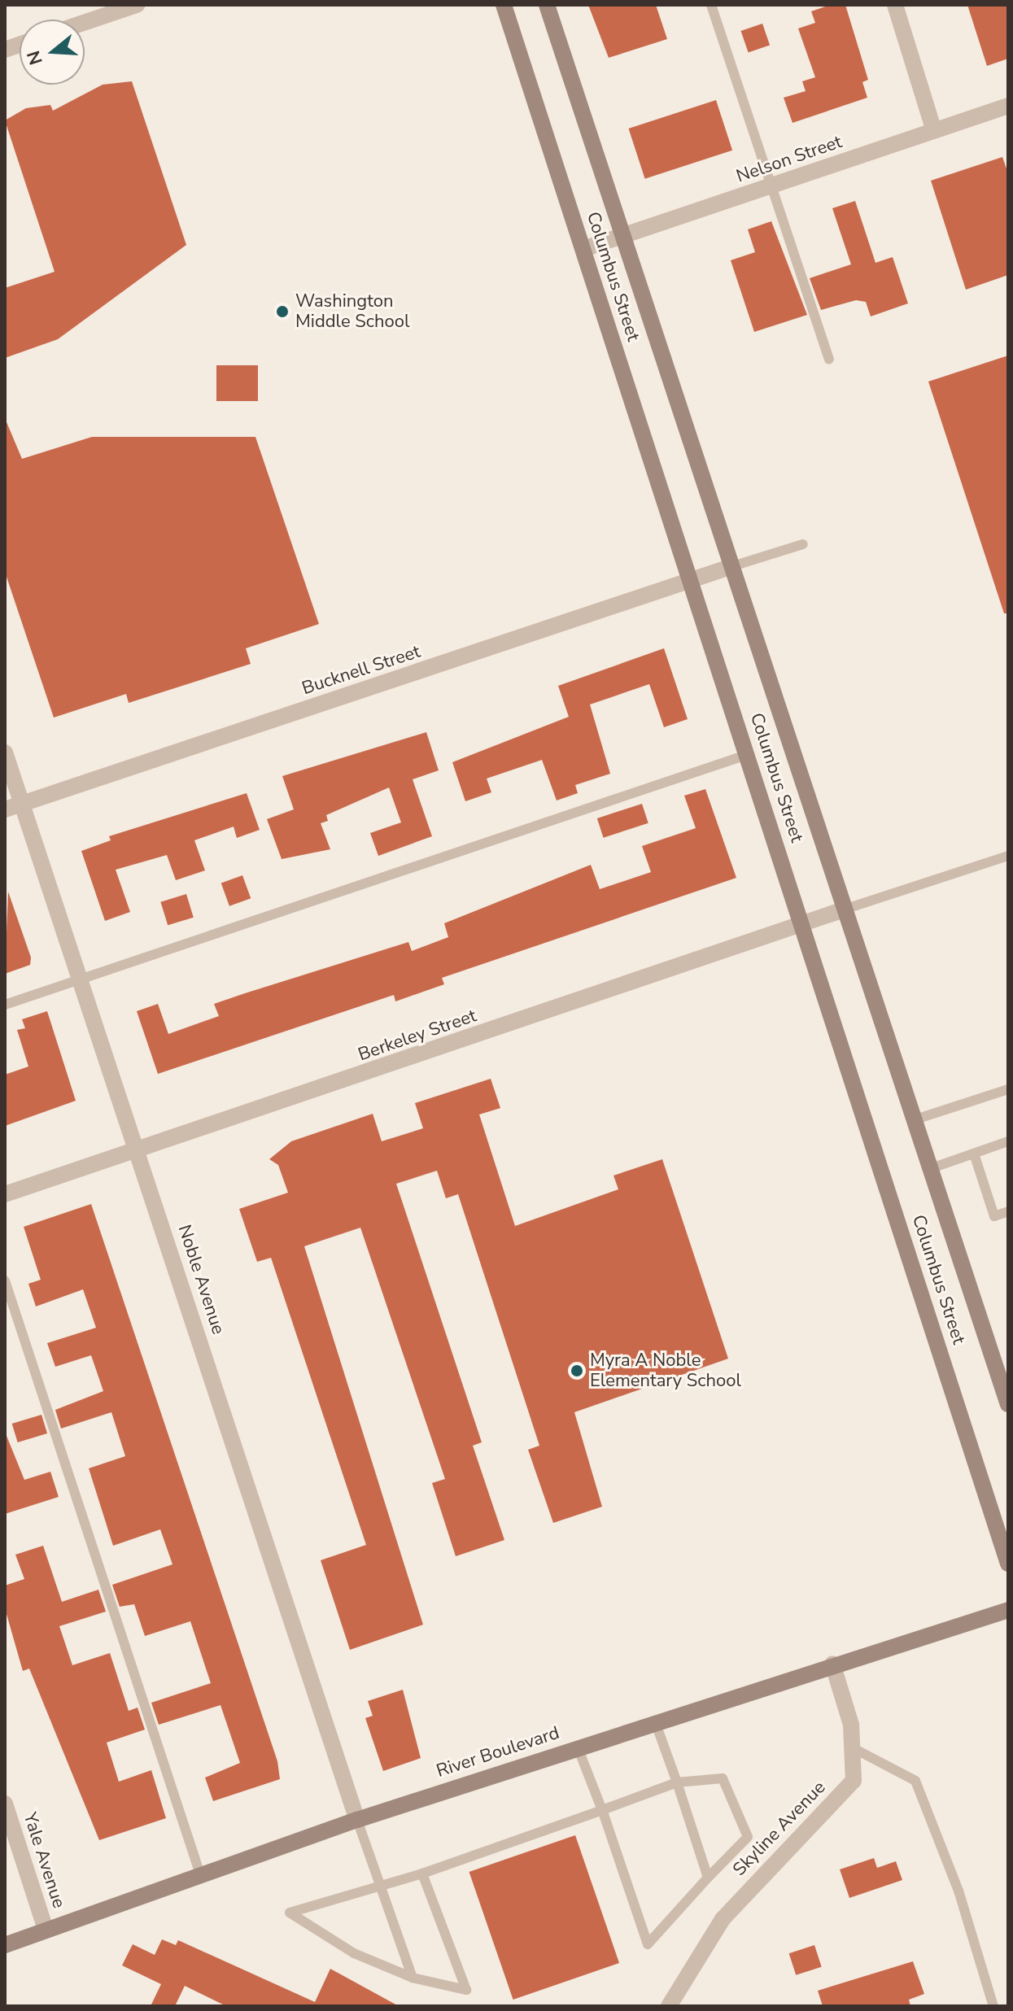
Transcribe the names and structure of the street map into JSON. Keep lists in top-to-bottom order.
{
  "streets": {
    "main road": ["Columbus Street", "River Boulevard"],
    "street": [
      "Nelson Street",
      "Bucknell Street",
      "Berkeley Street",
      "Noble Avenue",
      "Skyline Avenue",
      "Yale Avenue"
    ]
  },
  "crossings": [
    ["Nelson Street", "Columbus Street"],
    ["Columbus Street", "Bucknell Street"],
    ["Columbus Street", "Berkeley Street"],
    ["Bucknell Street", "Noble Avenue"],
    ["Berkeley Street", "Noble Avenue"],
    ["Noble Avenue", "River Boulevard"],
    ["River Boulevard", "Skyline Avenue"],
    ["River Boulevard", "Yale Avenue"]
  ],
  "places": ["Washington Middle School", "Myra A Noble Elementary School"],
  "north": "left"
}
